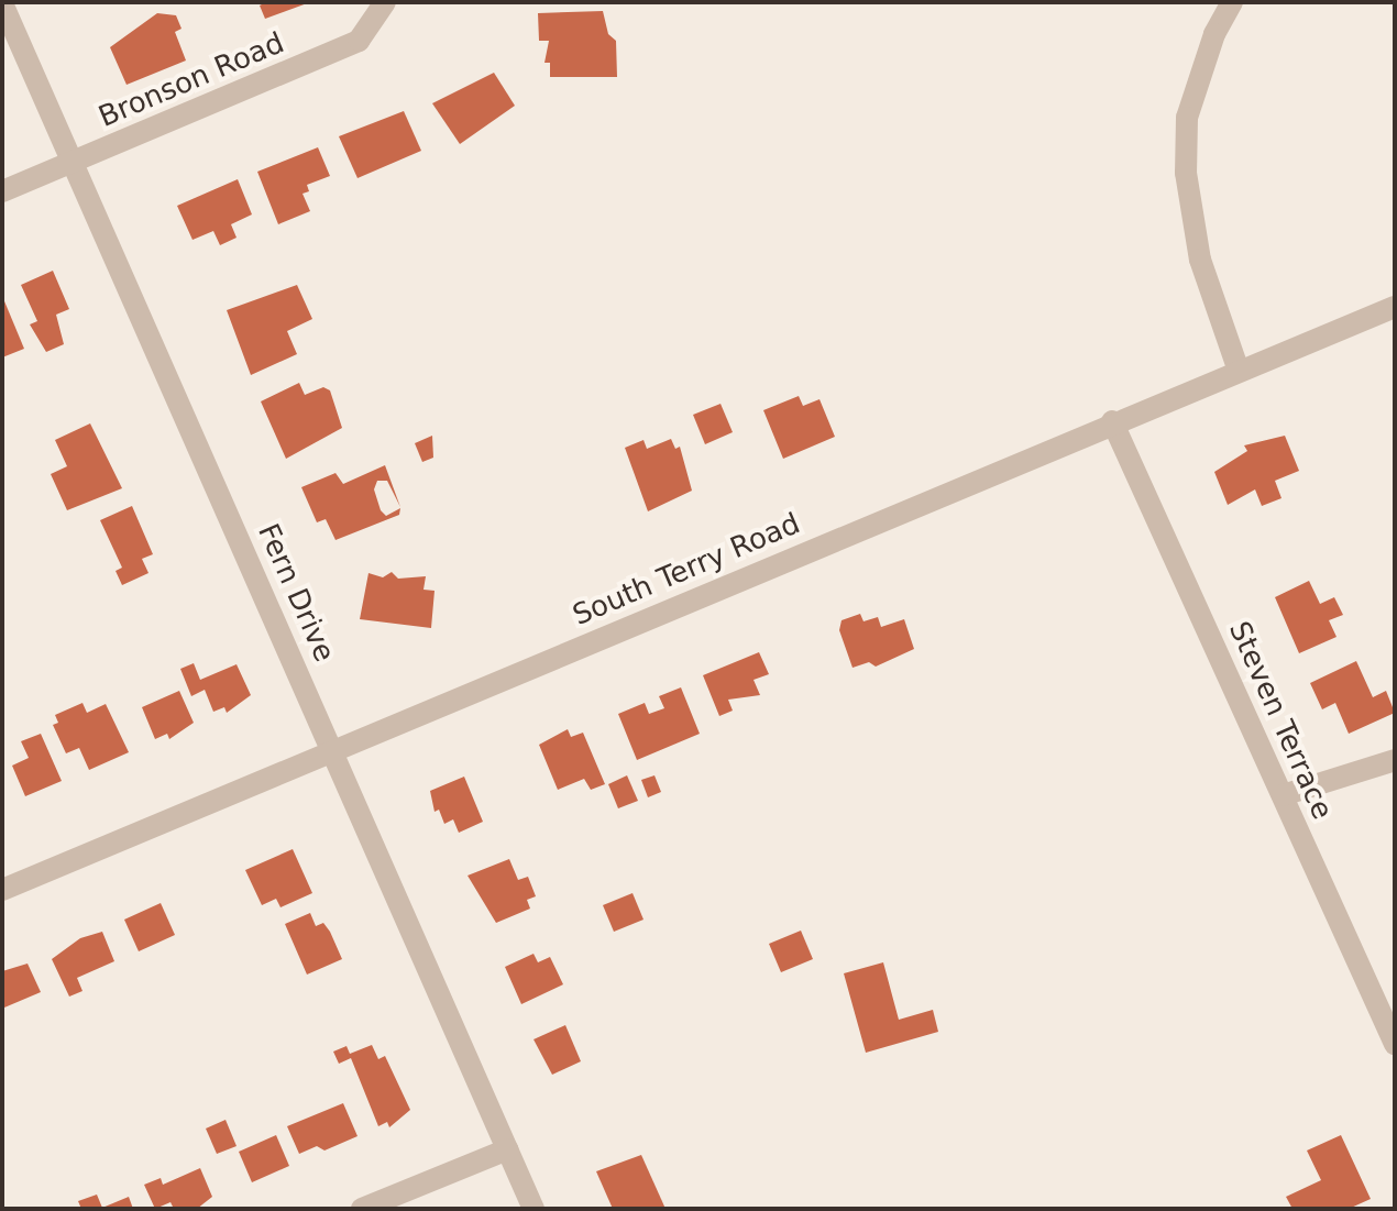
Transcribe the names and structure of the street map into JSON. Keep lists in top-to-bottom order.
{
  "streets": {
    "street": [
      "Bronson Road",
      "South Terry Road",
      "Fern Drive",
      "Steven Terrace"
    ]
  },
  "crossings": [
    ["Bronson Road", "Fern Drive"],
    ["South Terry Road", "Fern Drive"],
    ["South Terry Road", "Steven Terrace"]
  ]
}
